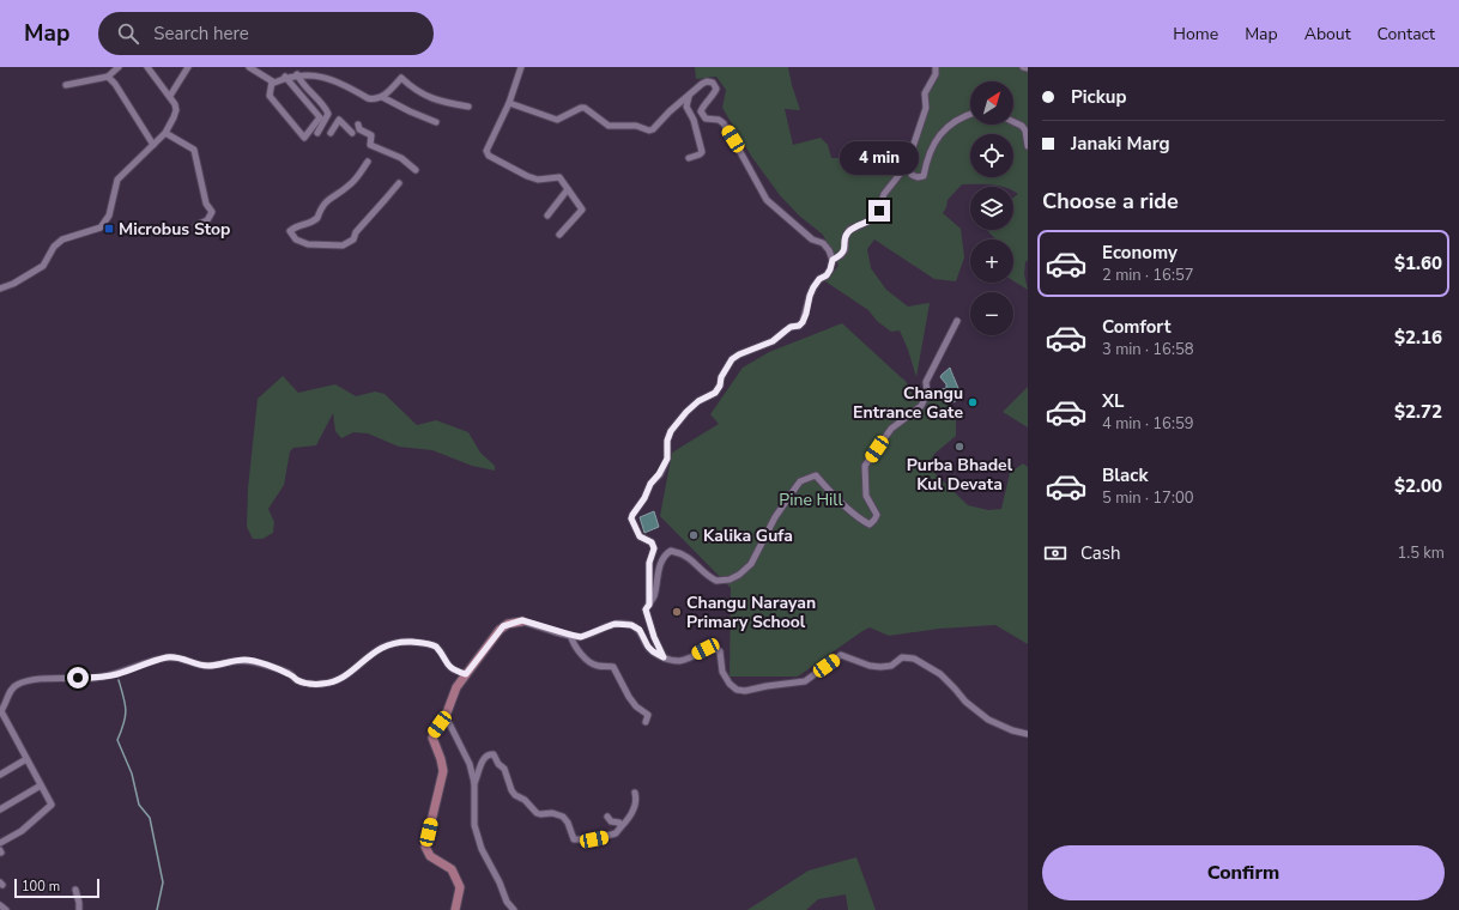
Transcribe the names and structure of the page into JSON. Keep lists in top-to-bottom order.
{
  "parks": ["Pine Hill"],
  "places": {
    "transit": ["Microbus Stop"],
    "other": [
      "Changu Entrance Gate",
      "Purba Bhadel Kul Devata",
      "Kalika Gufa",
      "Changu Narayan Primary School"
    ]
  },
  "scale_bar": "100 m",
  "north": "top right",
  "page": {
    "header": "Map",
    "search": "Search here",
    "nav": [
      "Home",
      "Map",
      "About",
      "Contact"
    ],
    "banner": ["Pickup", "Janaki Marg"],
    "map_buttons": ["+", "−"],
    "bubble": "4 min",
    "heading": "Choose a ride",
    "list": [
      {
        "name": "Economy",
        "note": "2 min · 16:57",
        "value": "$1.60"
      },
      {
        "name": "Comfort",
        "note": "3 min · 16:58",
        "value": "$2.16"
      },
      {
        "name": "XL",
        "note": "4 min · 16:59",
        "value": "$2.72"
      },
      {
        "name": "Black",
        "note": "5 min · 17:00",
        "value": "$2.00"
      }
    ],
    "pay": ["Cash", "1.5 km"],
    "buttons": "Confirm",
    "scale": "100 m"
  }
}
